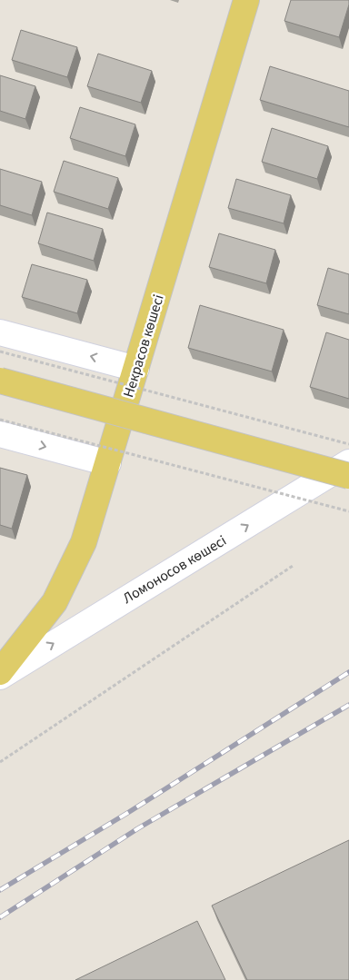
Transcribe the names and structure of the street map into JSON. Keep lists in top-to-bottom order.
{
  "streets": {
    "main road": ["Некрасов көшесі"],
    "street": ["Ломоносов көшесі"]
  },
  "one_way": ["Ломоносов көшесі"]
}
